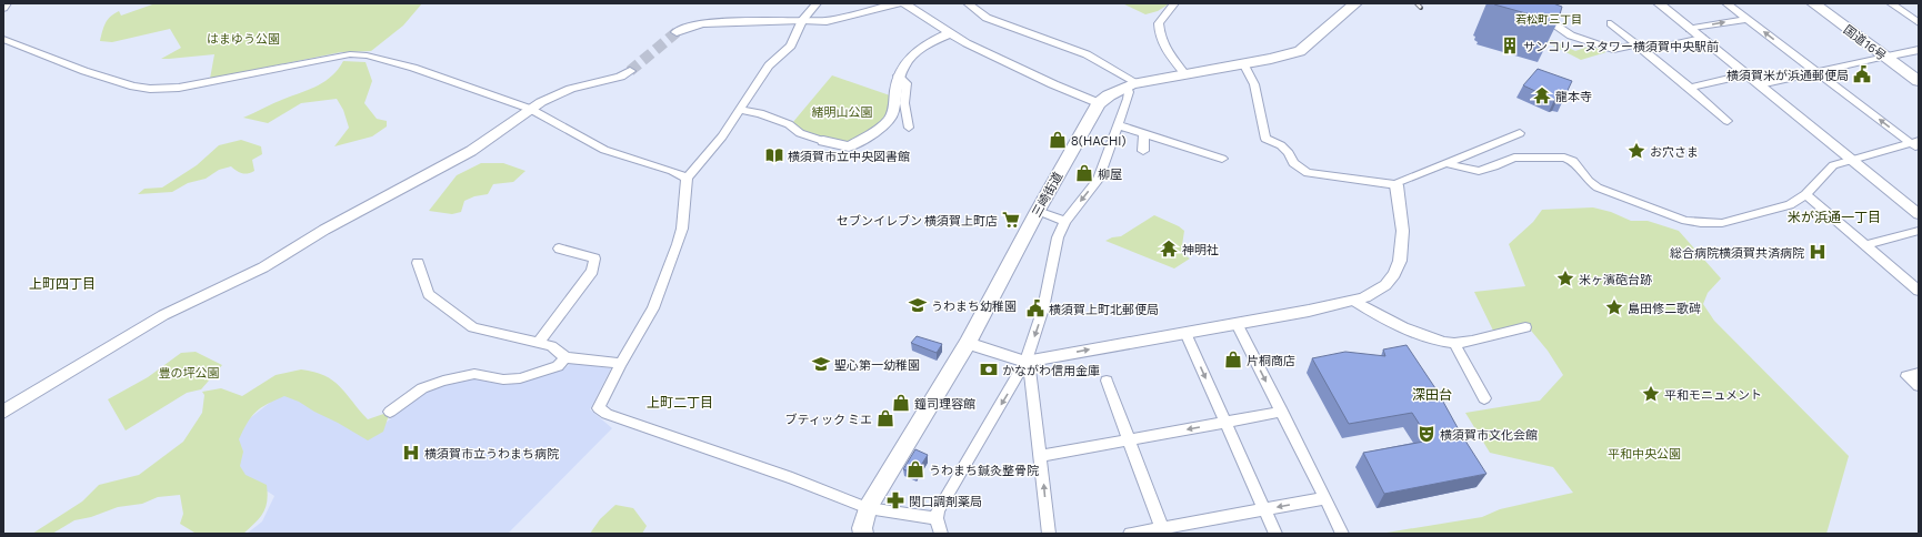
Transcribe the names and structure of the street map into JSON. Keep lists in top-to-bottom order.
{
  "streets": {
    "highway": ["国道16号"],
    "main road": ["三崎街道"]
  },
  "districts": [
    "若松町三丁目",
    "米が浜通一丁目",
    "上町四丁目",
    "深田台",
    "上町二丁目"
  ],
  "parks": [
    "はまゆう公園",
    "緒明山公園",
    "豊の坪公園",
    "平和中央公園"
  ],
  "places": {
    "building": ["サンコリーヌタワー横須賀中央駅前"],
    "public building": ["横須賀米が浜通郵便局", "横須賀上町北郵便局"],
    "temple": ["龍本寺", "神明社"],
    "shop": [
      "8(HACHI)",
      "柳屋",
      "片桐商店",
      "鐘司理容館",
      "ブティック ミエ",
      "うわまち鍼灸整骨院"
    ],
    "place": [
      "お穴さま",
      "米ヶ濱砲台跡",
      "島田修二歌碑",
      "平和モニュメント"
    ],
    "library": ["横須賀市立中央図書館"],
    "supermarket": ["セブンイレブン 横須賀上町店"],
    "hospital": ["総合病院横須賀共済病院", "横須賀市立うわまち病院"],
    "school or university": ["うわまち幼稚園", "聖心第一幼稚園"],
    "bank": ["かながわ信用金庫"],
    "theatre": ["横須賀市文化会館"],
    "pharmacy": ["関口調剤薬局"]
  }
}
